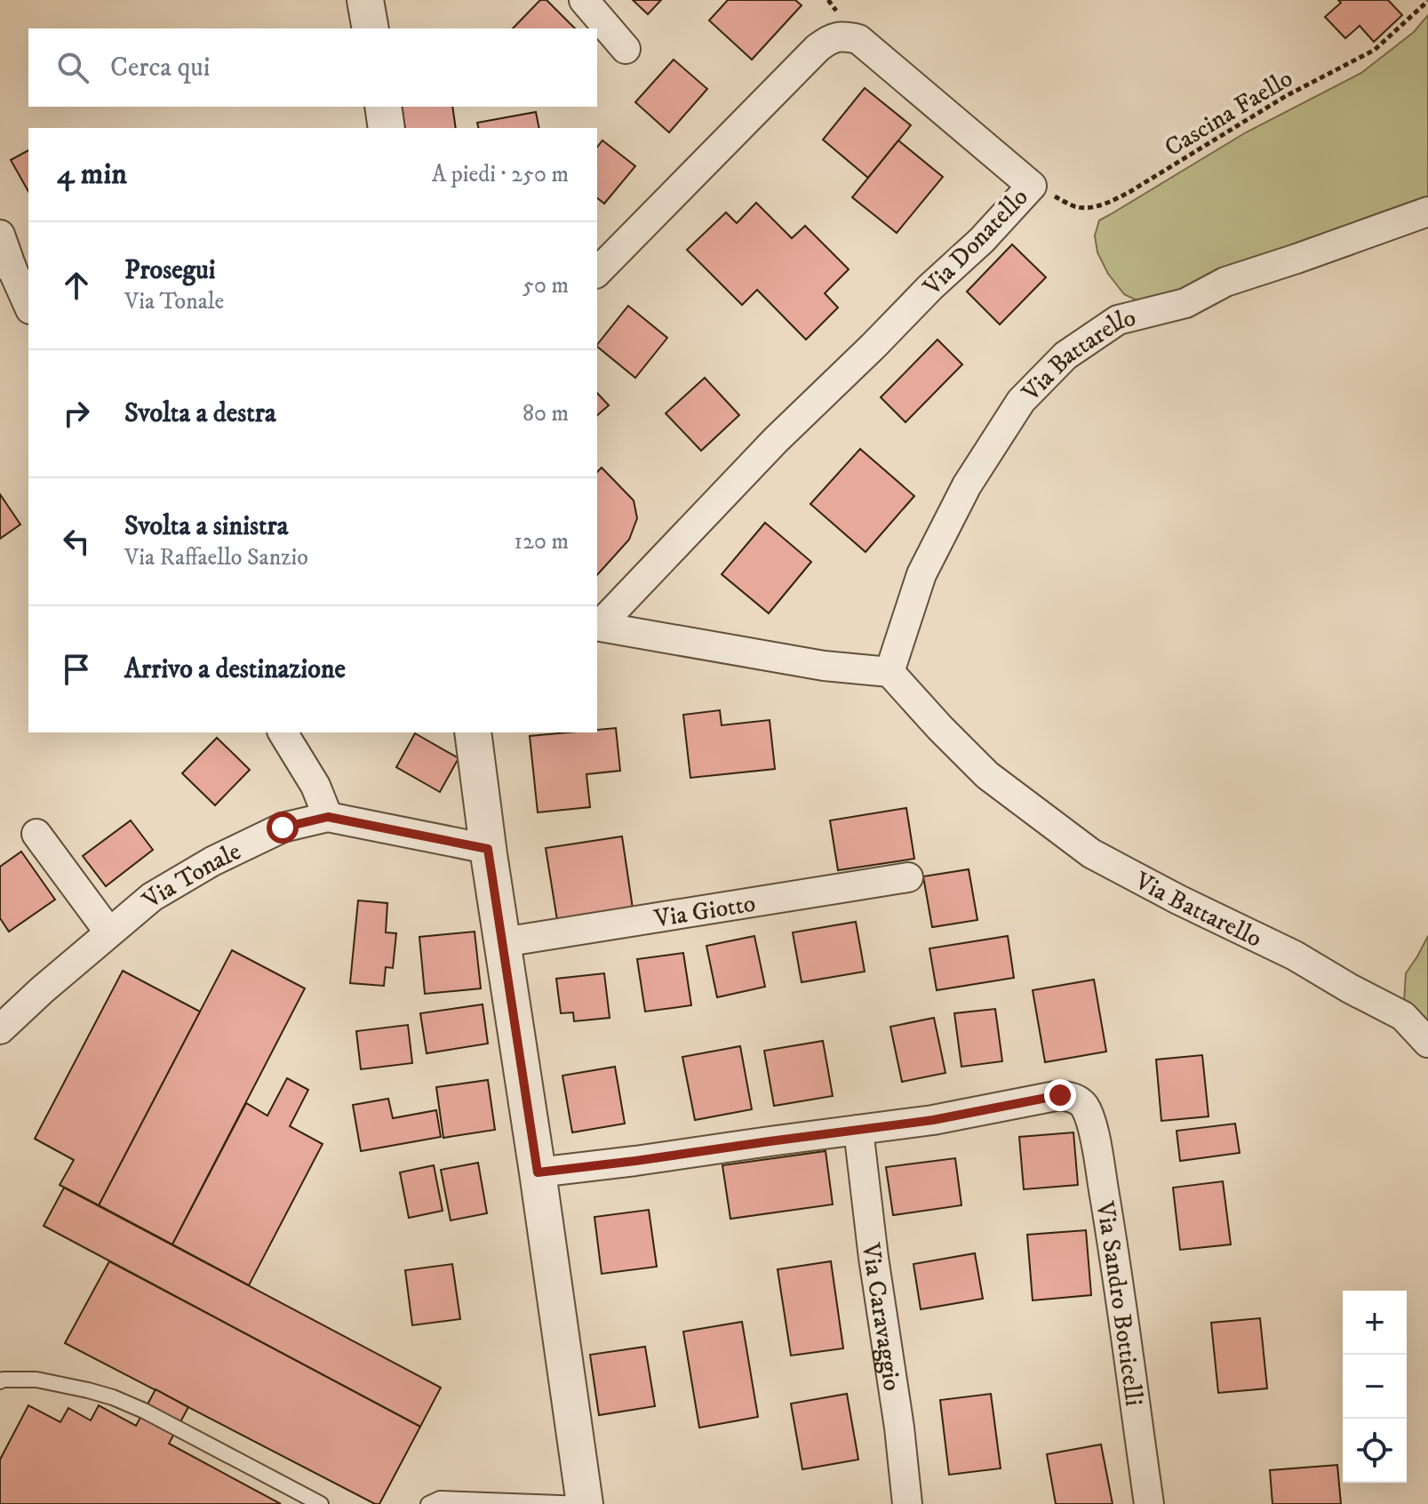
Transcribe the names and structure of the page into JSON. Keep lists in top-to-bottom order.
{
  "streets": {
    "street": [
      "Via Donatello",
      "Via Battarello",
      "Via Tonale",
      "Via Giotto",
      "Via Sandro Botticelli",
      "Via Caravaggio"
    ],
    "path": ["Cascina Faello"]
  },
  "crossings": [
    ["Cascina Faello", "Via Donatello"],
    ["Via Sandro Botticelli", "Via Caravaggio"]
  ],
  "page": {
    "search": "Cerca qui",
    "heading": ["4 min", "A piedi · 250 m"],
    "list": [
      ["Prosegui", "Via Tonale", "50 m"],
      ["Svolta a destra", "80 m"],
      ["Svolta a sinistra", "Via Raffaello Sanzio", "120 m"],
      "Arrivo a destinazione"
    ],
    "map_buttons": ["+", "−"]
  }
}
